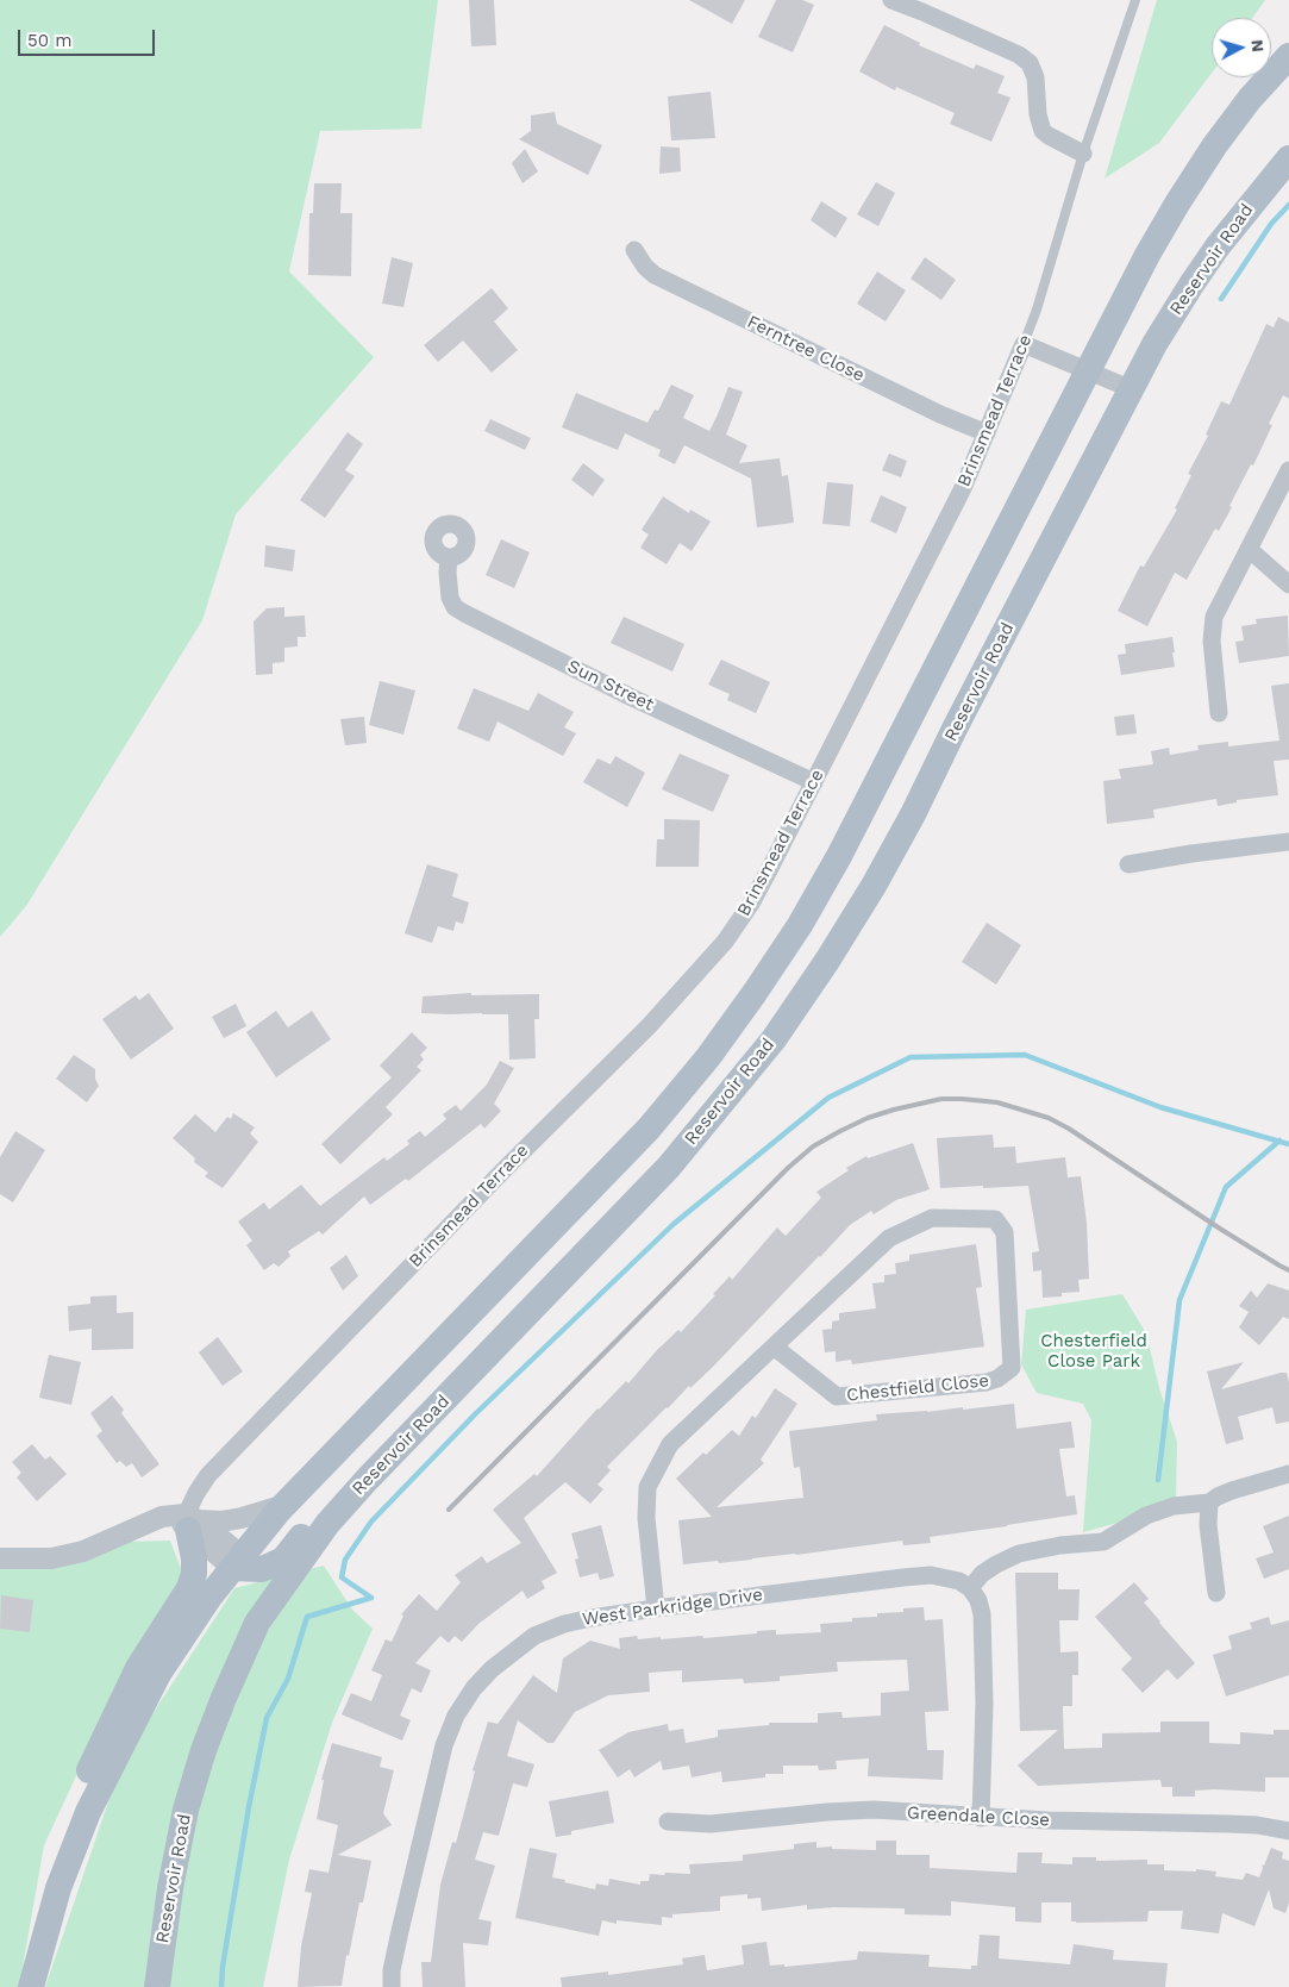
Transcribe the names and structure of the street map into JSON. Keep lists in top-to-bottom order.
{
  "streets": {
    "main road": ["Reservoir Road"],
    "street": [
      "Ferntree Close",
      "Brinsmead Terrace",
      "Sun Street",
      "Chestfield Close",
      "West Parkridge Drive",
      "Greendale Close"
    ]
  },
  "crossings": [
    ["Ferntree Close", "Brinsmead Terrace"],
    ["Brinsmead Terrace", "Sun Street"],
    ["Chestfield Close", "West Parkridge Drive"]
  ],
  "parks": ["Chesterfield Close Park"],
  "scale_bar": "50 m",
  "north": "right"
}
